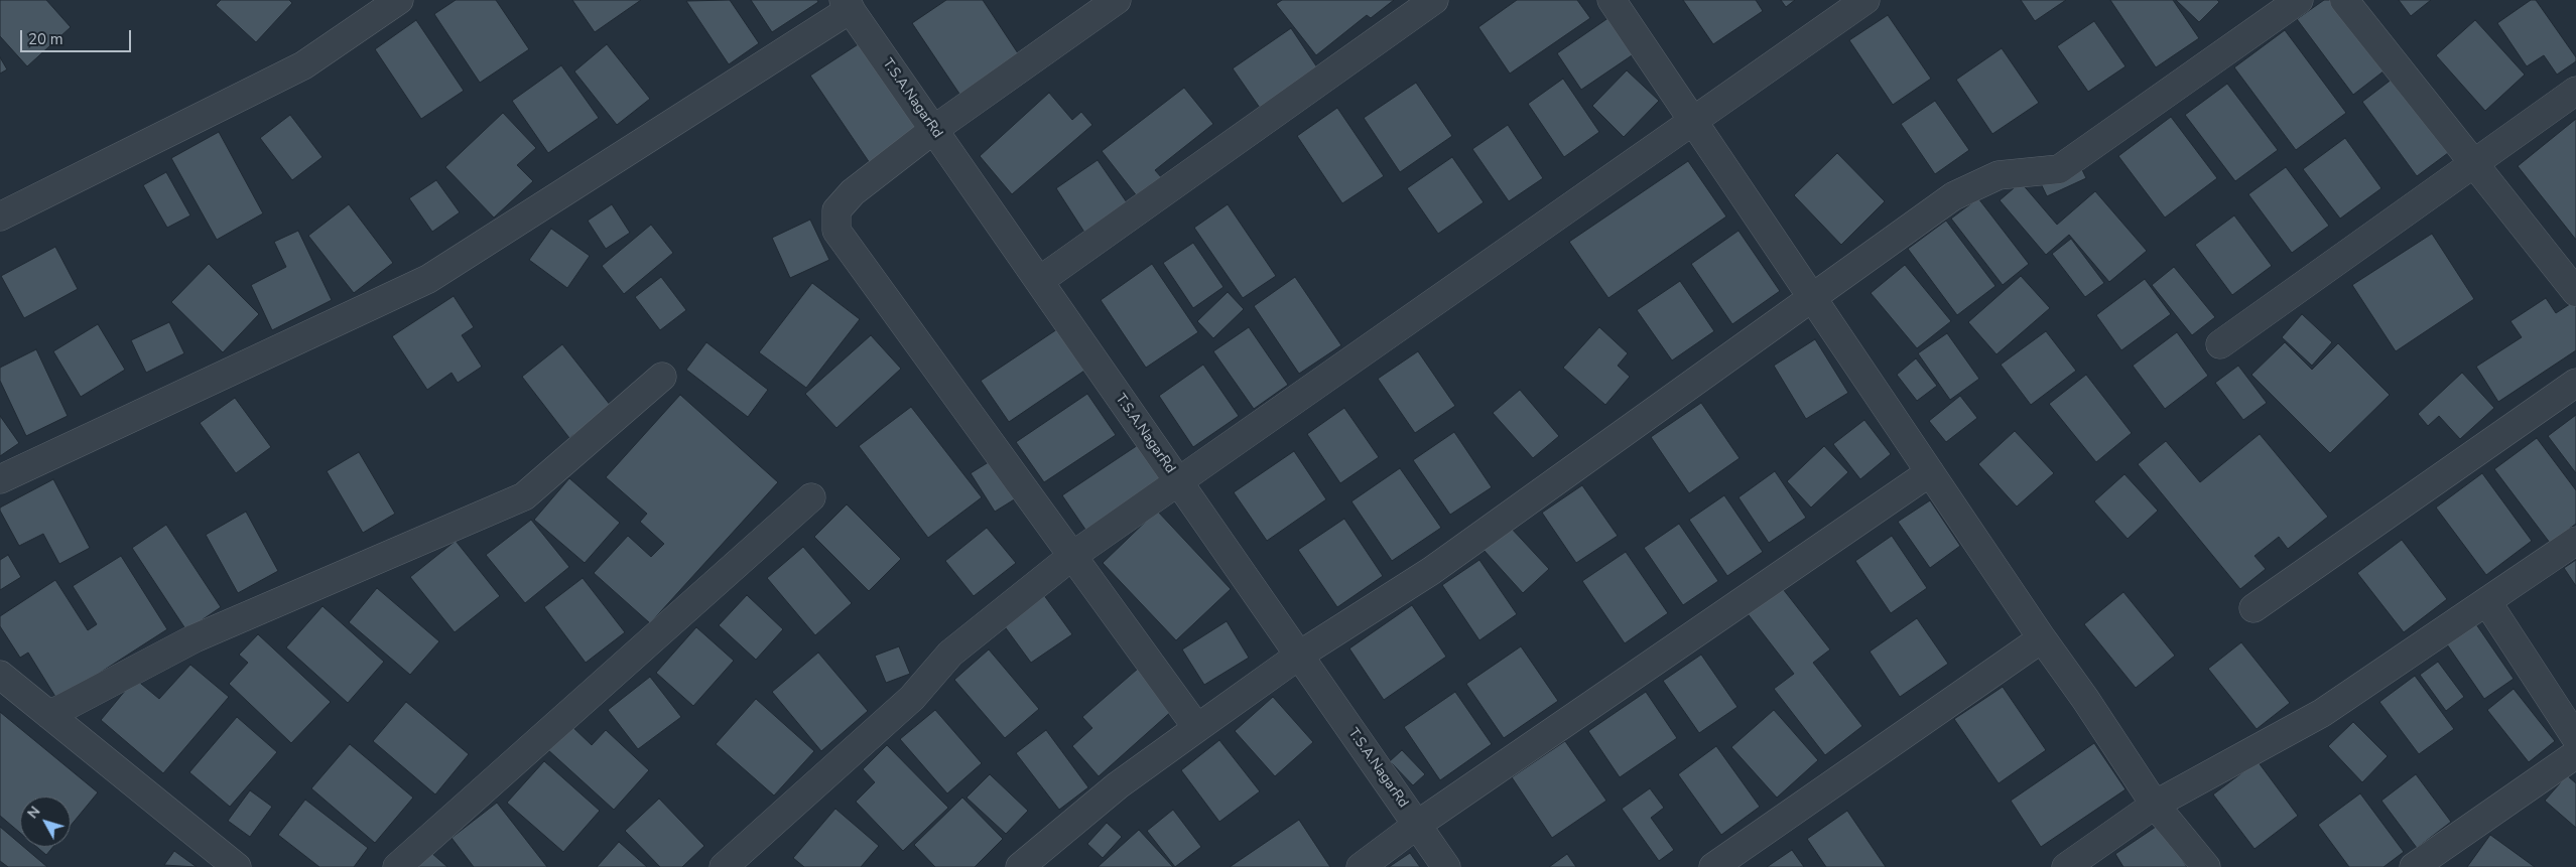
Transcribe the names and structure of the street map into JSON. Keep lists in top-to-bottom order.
{
  "streets": {
    "street": ["T.S.A.NagarRd"]
  },
  "scale_bar": "20 m",
  "north": "top left"
}
